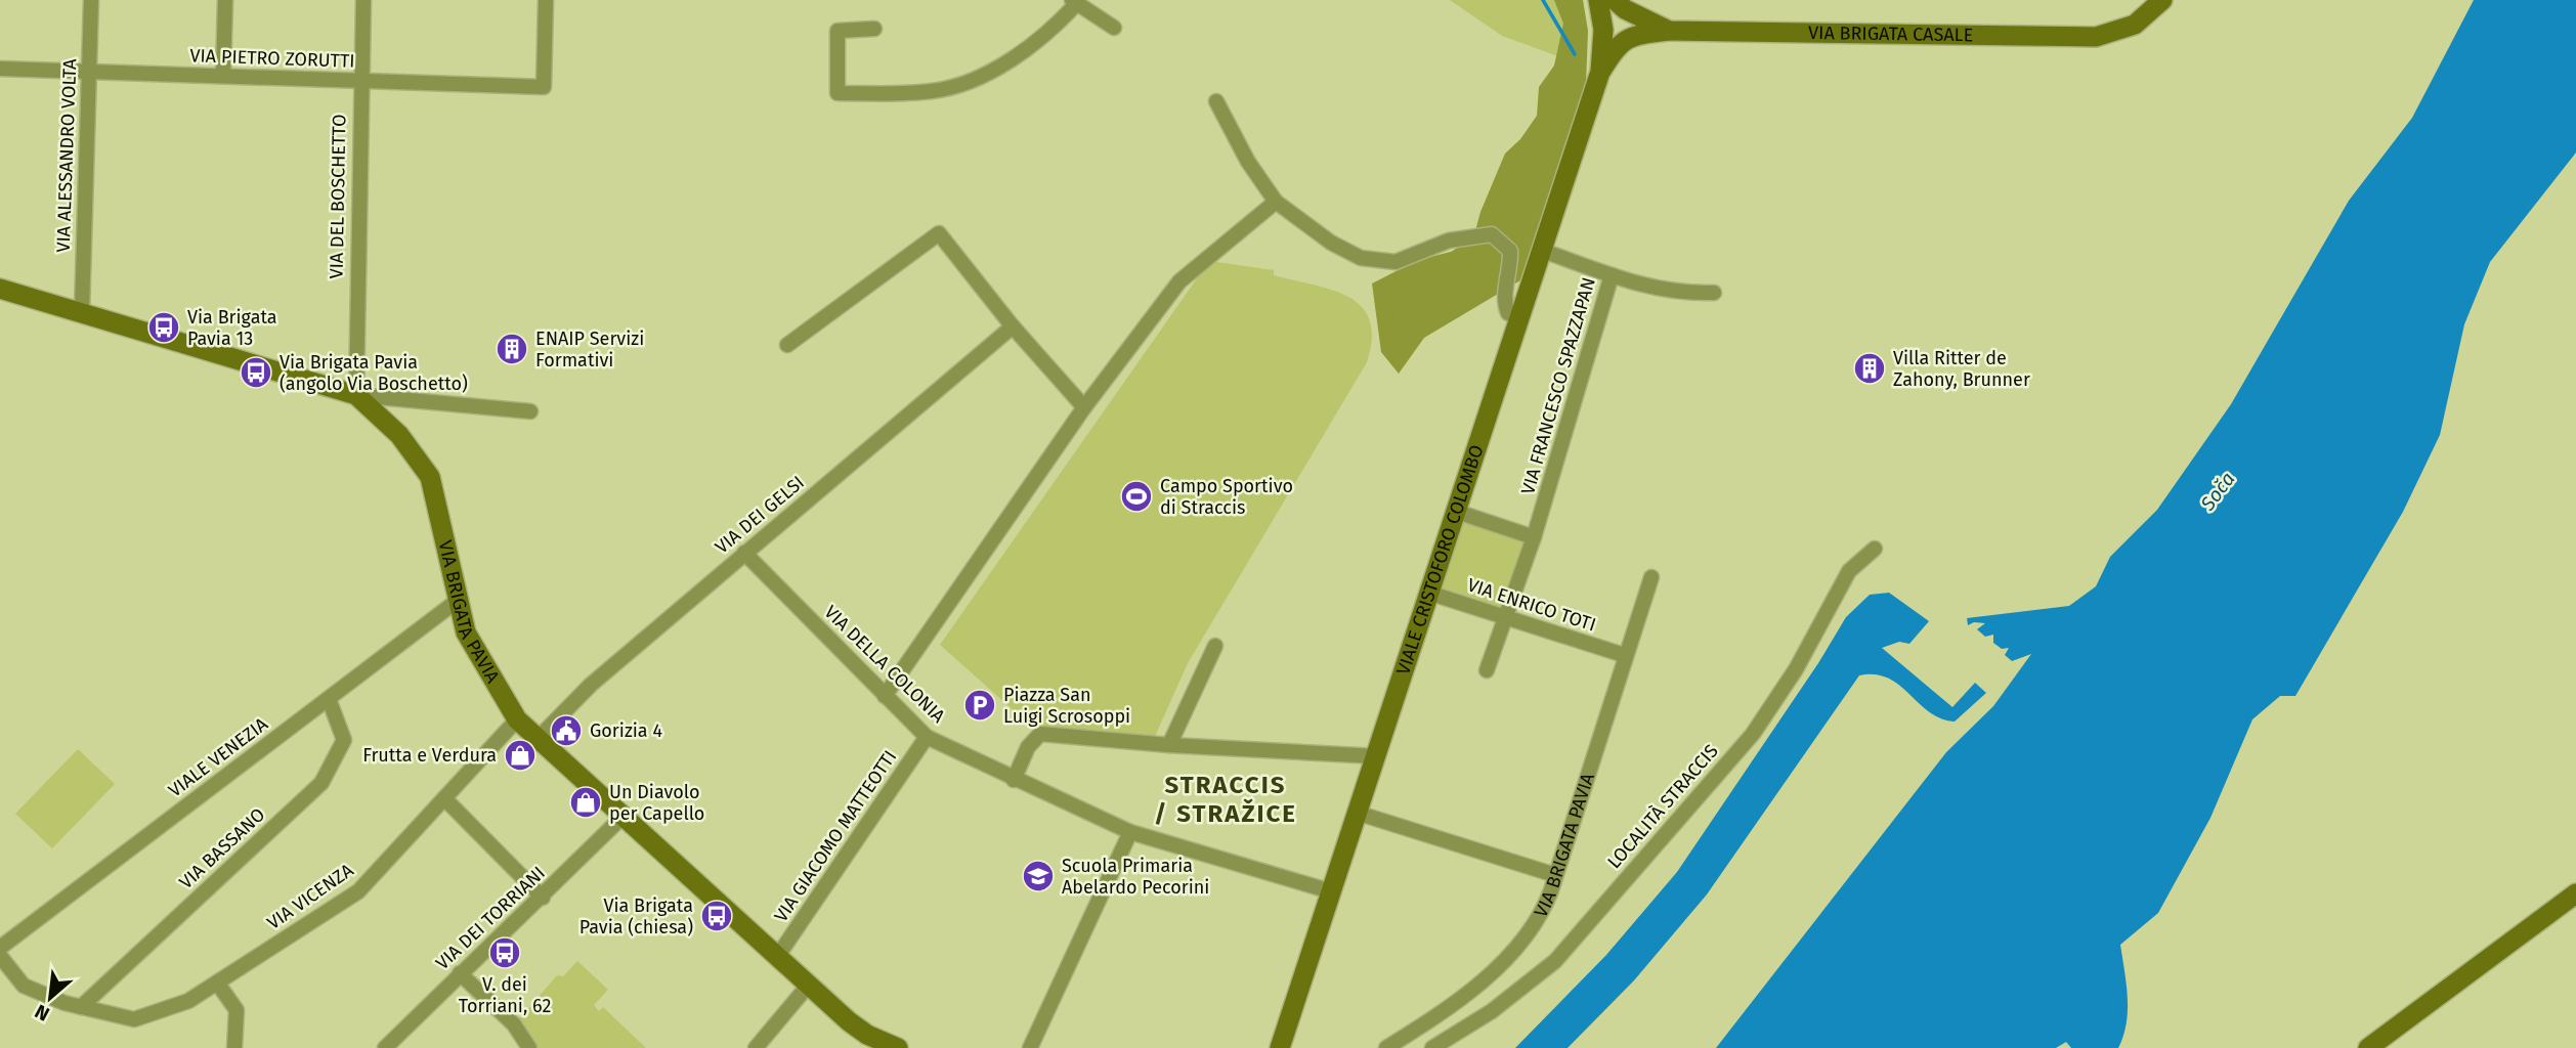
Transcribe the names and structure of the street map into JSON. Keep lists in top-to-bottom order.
{
  "streets": {
    "street": [
      "VIA BRIGATA CASALE",
      "VIA PIETRO ZORUTTI",
      "VIA ALESSANDRO VOLTA",
      "VIA DEL BOSCHETTO",
      "VIA FRANCESCO SPAZZAPAN",
      "VIA DEI GELSI",
      "VIALE CRISTOFORO COLOMBO",
      "VIA ENRICO TOTI",
      "VIA BRIGATA PAVIA",
      "VIA DELLA COLONIA",
      "VIALE VENEZIA",
      "LOCALITÀ STRACCIS",
      "VIA GIACOMO MATTEOTTI",
      "VIA BASSANO",
      "VIA VICENZA",
      "VIA DEI TORRIANI"
    ]
  },
  "crossings": [
    ["VIA BRIGATA CASALE", "VIALE CRISTOFORO COLOMBO"],
    ["VIA PIETRO ZORUTTI", "VIA ALESSANDRO VOLTA"],
    ["VIA PIETRO ZORUTTI", "VIA DEL BOSCHETTO"],
    ["VIA ALESSANDRO VOLTA", "VIA BRIGATA PAVIA"],
    ["VIA DEL BOSCHETTO", "VIA BRIGATA PAVIA"],
    ["VIA FRANCESCO SPAZZAPAN", "VIALE CRISTOFORO COLOMBO"],
    ["VIA FRANCESCO SPAZZAPAN", "VIA ENRICO TOTI"],
    ["VIA DEI GELSI", "VIA BRIGATA PAVIA"],
    ["VIA DEI GELSI", "VIA DELLA COLONIA"],
    ["VIALE CRISTOFORO COLOMBO", "VIA ENRICO TOTI"],
    ["VIALE CRISTOFORO COLOMBO", "VIA DELLA COLONIA"],
    ["VIA ENRICO TOTI", "VIA BRIGATA PAVIA"],
    ["VIA BRIGATA PAVIA", "VIALE VENEZIA"],
    ["VIA BRIGATA PAVIA", "VIA GIACOMO MATTEOTTI"],
    ["VIA BRIGATA PAVIA", "VIA VICENZA"],
    ["VIA BRIGATA PAVIA", "VIA DEI TORRIANI"],
    ["VIA DELLA COLONIA", "VIA GIACOMO MATTEOTTI"],
    ["VIALE VENEZIA", "VIA BASSANO"],
    ["VIA BASSANO", "VIA VICENZA"]
  ],
  "districts": ["STRACCIS / STRAŽICE"],
  "water": ["Soča"],
  "places": {
    "bus stop": [
      "Via Brigata Pavia 13",
      "Via Brigata Pavia (angolo Via Boschetto)",
      "Via Brigata Pavia (chiesa)",
      "V. dei Torriani, 62"
    ],
    "building": ["ENAIP Servizi Formativi", "Villa Ritter de Zahony, Brunner"],
    "sports": ["Campo Sportivo di Straccis"],
    "parking": ["Piazza San Luigi Scrosoppi"],
    "public building": ["Gorizia 4"],
    "shop": ["Frutta e Verdura", "Un Diavolo per Capello"],
    "school or university": ["Scuola Primaria Abelardo Pecorini"]
  },
  "north": "bottom left"
}
